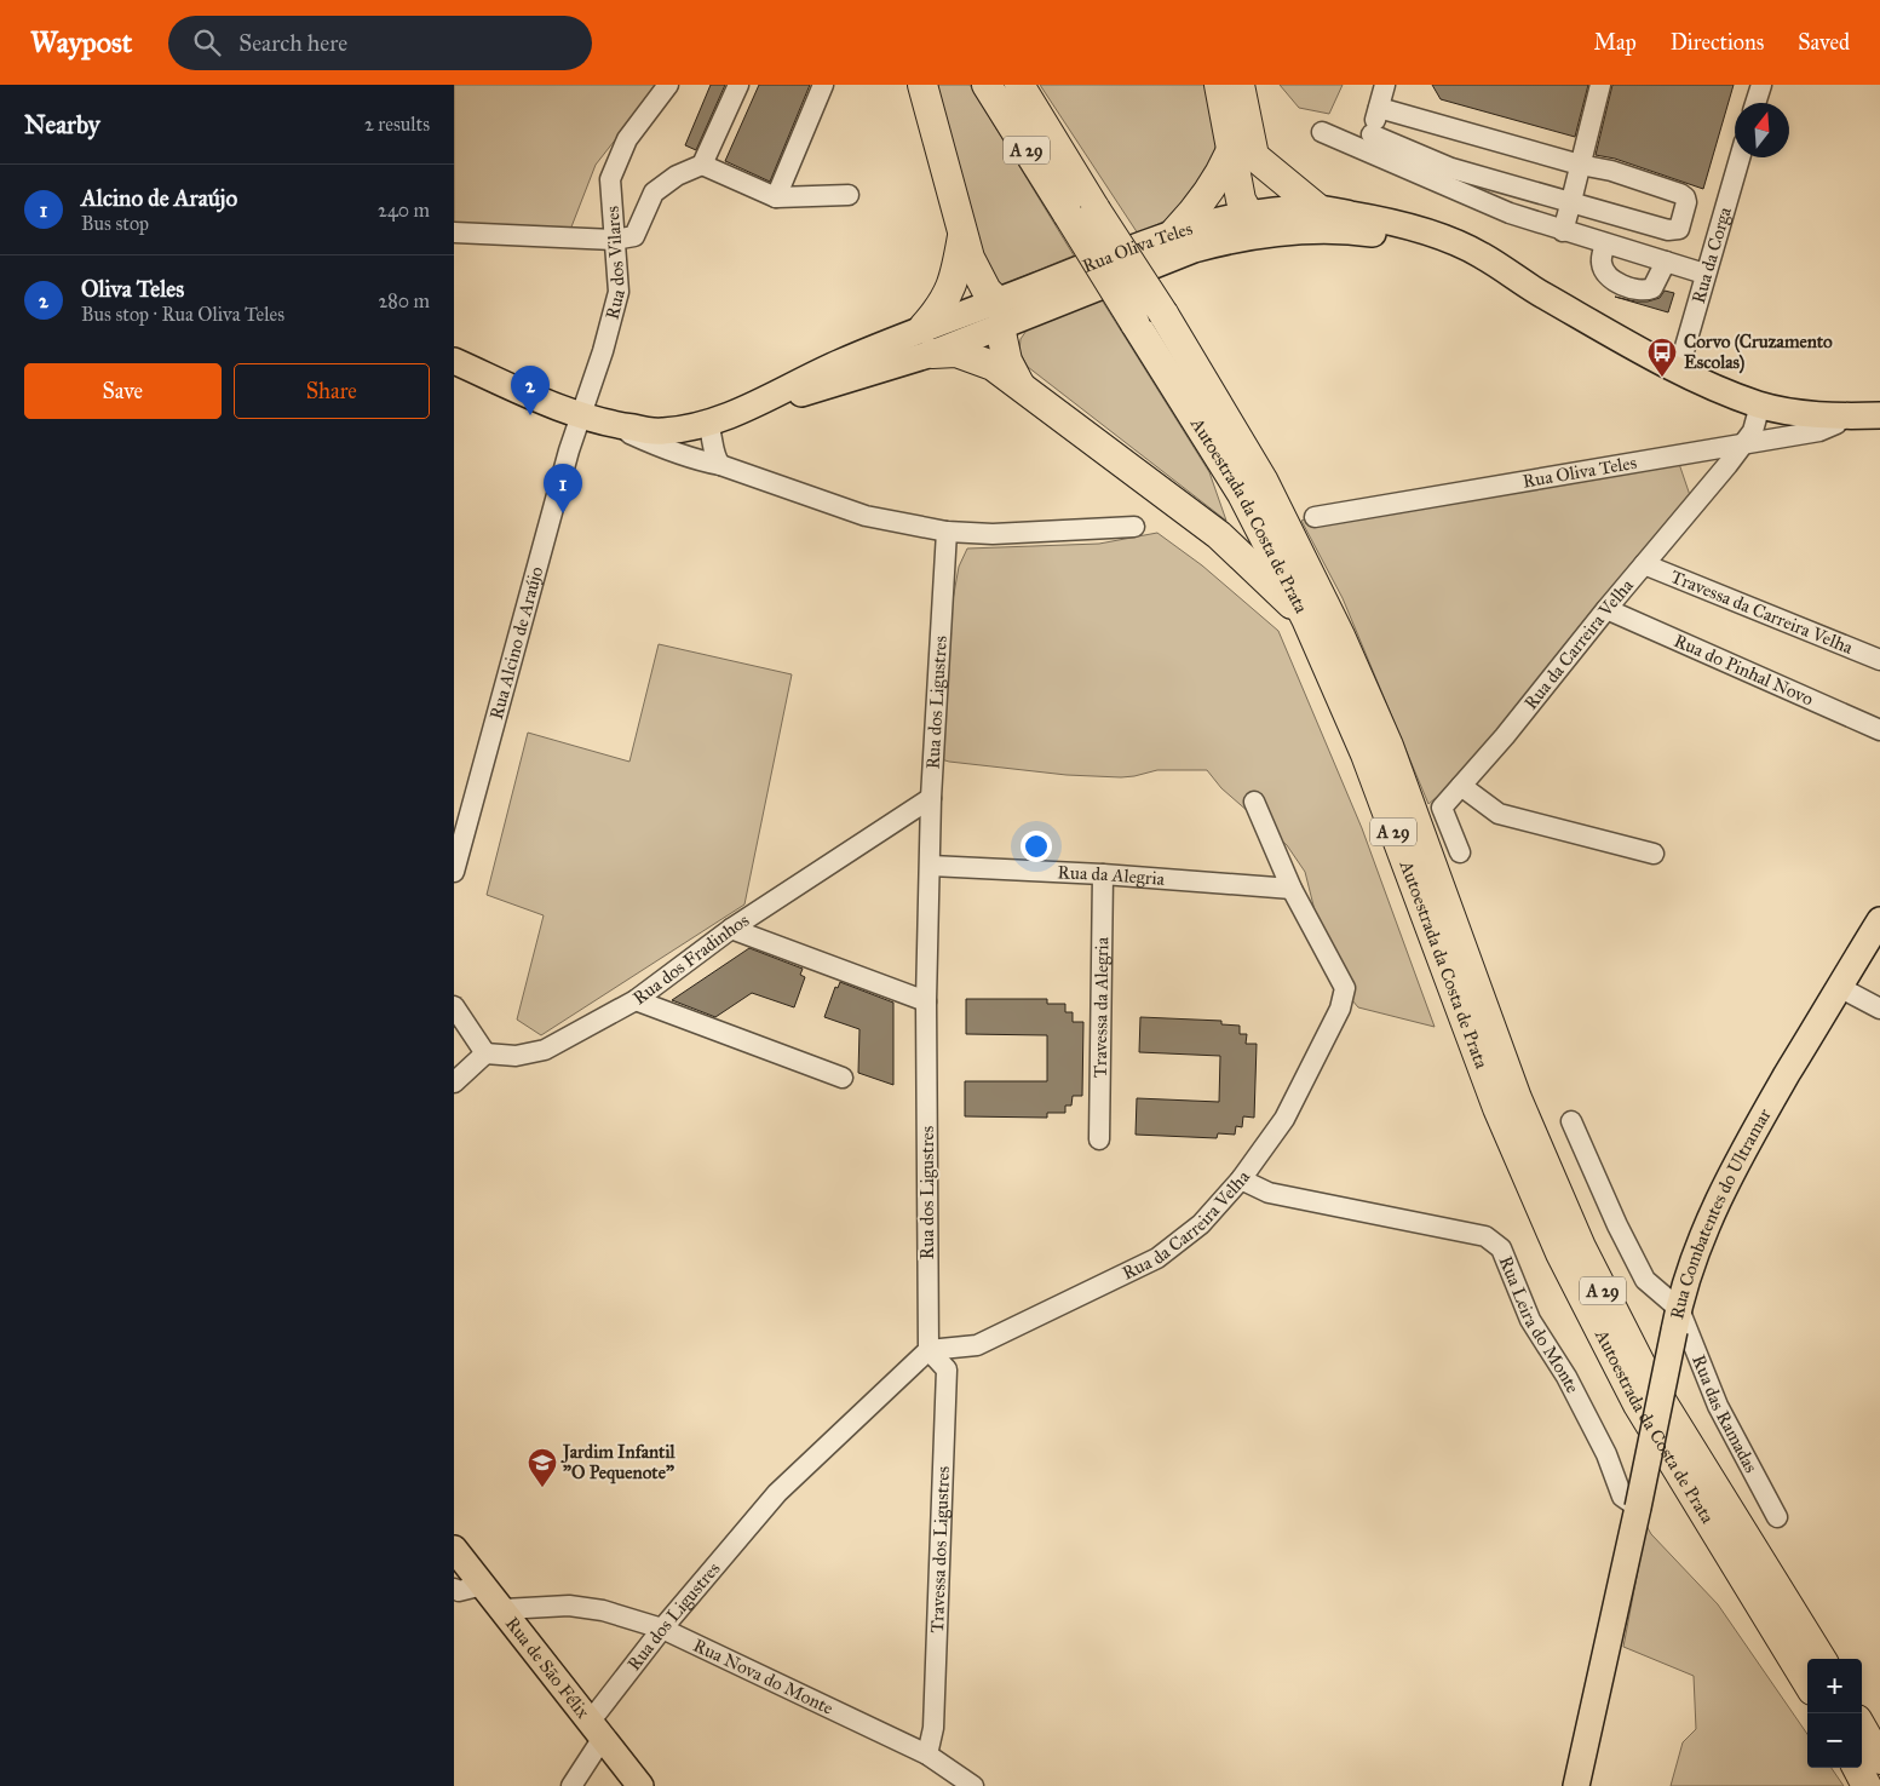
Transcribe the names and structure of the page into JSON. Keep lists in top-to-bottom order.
{
  "streets": {
    "highway": ["A 29", "Autoestrada da Costa de Prata"],
    "main road": ["Rua Oliva Teles", "Rua Combatentes do Ultramar", "Rua de São Félix"],
    "street": [
      "Rua da Corga",
      "Rua dos Vilares",
      "Travessa da Carreira Velha",
      "Rua Alcino de Araújo",
      "Rua da Carreira Velha",
      "Rua do Pinhal Novo",
      "Rua dos Ligustres",
      "Rua da Alegria",
      "Rua dos Fradinhos",
      "Travessa da Alegria",
      "Rua Leira do Monte",
      "Rua das Ramadas",
      "Travessa dos Ligustres",
      "Rua Nova do Monte"
    ]
  },
  "crossings": [
    ["Rua Oliva Teles", "Rua da Corga"],
    ["Rua Oliva Teles", "Rua dos Vilares"],
    ["Rua Oliva Teles", "Rua Alcino de Araújo"],
    ["Rua Oliva Teles", "Rua da Carreira Velha"],
    ["Rua Oliva Teles", "Rua dos Ligustres"],
    ["Rua dos Vilares", "Rua Alcino de Araújo"],
    ["Travessa da Carreira Velha", "Rua da Carreira Velha"],
    ["Rua da Carreira Velha", "Rua do Pinhal Novo"],
    ["Rua da Carreira Velha", "Rua dos Ligustres"],
    ["Rua da Carreira Velha", "Rua da Alegria"],
    ["Rua da Carreira Velha", "Rua Leira do Monte"],
    ["Rua da Carreira Velha", "Travessa dos Ligustres"],
    ["Rua dos Ligustres", "Rua da Alegria"],
    ["Rua dos Ligustres", "Rua dos Fradinhos"],
    ["Rua dos Ligustres", "Travessa dos Ligustres"],
    ["Rua dos Ligustres", "Rua de São Félix"],
    ["Rua dos Ligustres", "Rua Nova do Monte"],
    ["Rua da Alegria", "Travessa da Alegria"],
    ["Rua Combatentes do Ultramar", "Rua Leira do Monte"],
    ["Rua Combatentes do Ultramar", "Rua das Ramadas"],
    ["Travessa dos Ligustres", "Rua Nova do Monte"],
    ["Rua de São Félix", "Rua Nova do Monte"]
  ],
  "places": {
    "bus stop": ["Corvo (Cruzamento Escolas)"],
    "school or university": ["Jardim Infantil \"O Pequenote\""]
  },
  "north": "top",
  "page": {
    "header": "Waypost",
    "search": "Search here",
    "nav": ["Map", "Directions", "Saved"],
    "heading": ["Nearby", "2 results"],
    "list": [
      {
        "mark": "1",
        "name": "Alcino de Araújo",
        "note": "Bus stop",
        "value": "240 m"
      },
      {
        "mark": "2",
        "name": "Oliva Teles",
        "note": "Bus stop · Rua Oliva Teles",
        "value": "280 m"
      }
    ],
    "buttons": ["Save", "Share"],
    "pins": ["2", "1"],
    "map_buttons": ["+", "−"]
  }
}
